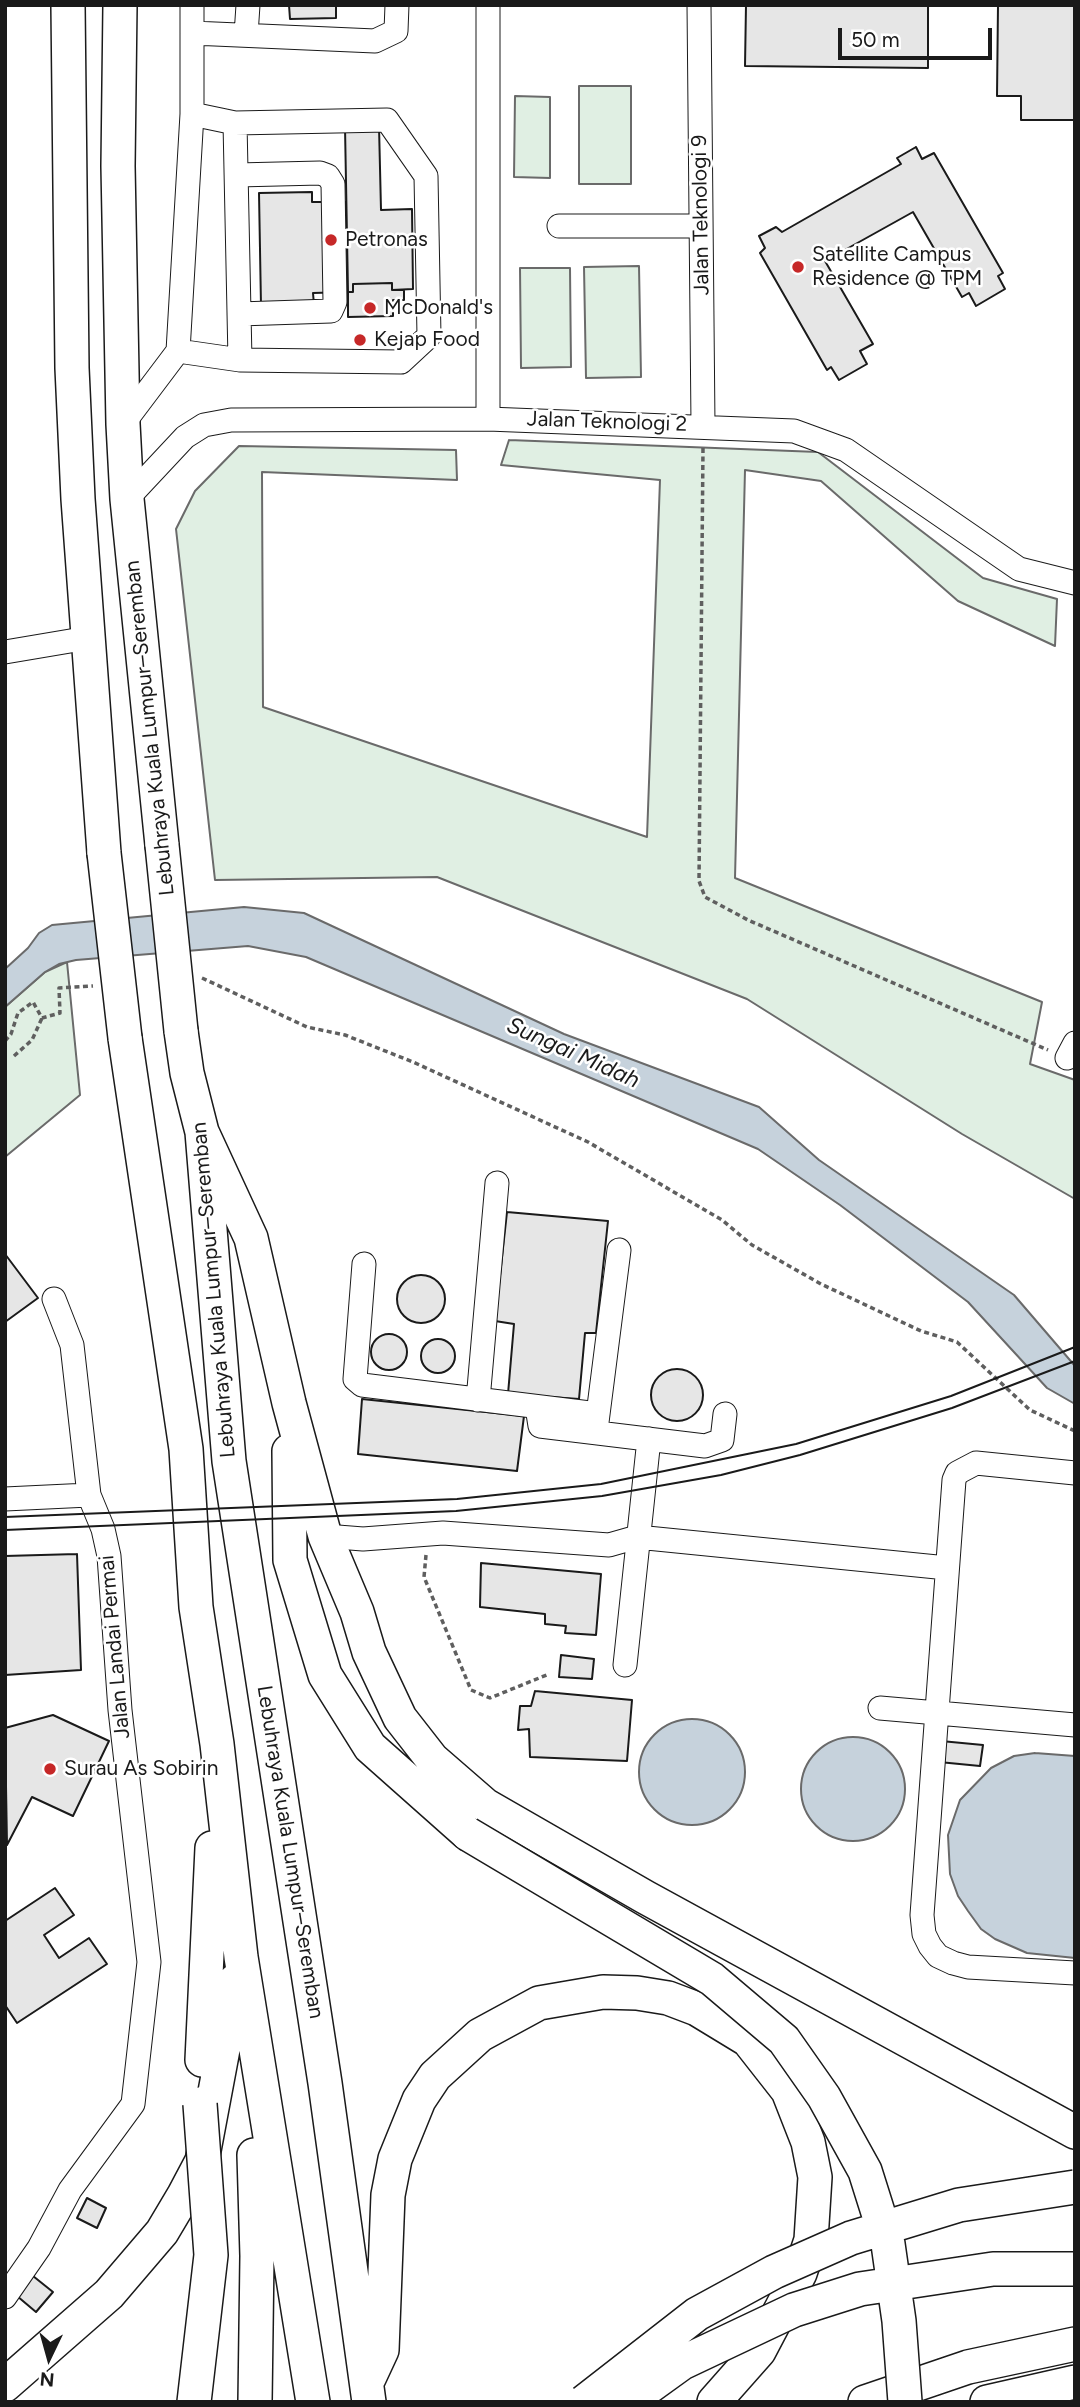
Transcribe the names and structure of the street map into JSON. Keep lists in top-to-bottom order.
{
  "streets": {
    "highway": ["Lebuhraya Kuala Lumpur–Seremban"],
    "street": ["Jalan Teknologi 9", "Jalan Teknologi 2", "Jalan Landai Permai"]
  },
  "crossings": [
    ["Jalan Teknologi 9", "Jalan Teknologi 2"],
    ["Jalan Teknologi 2", "Lebuhraya Kuala Lumpur–Seremban"]
  ],
  "water": ["Sungai Midah"],
  "places": [
    "Petronas",
    "Satellite Campus Residence @ TPM",
    "McDonald's",
    "Kejap Food",
    "Surau As Sobirin"
  ],
  "scale_bar": "50 m",
  "north": "bottom"
}
